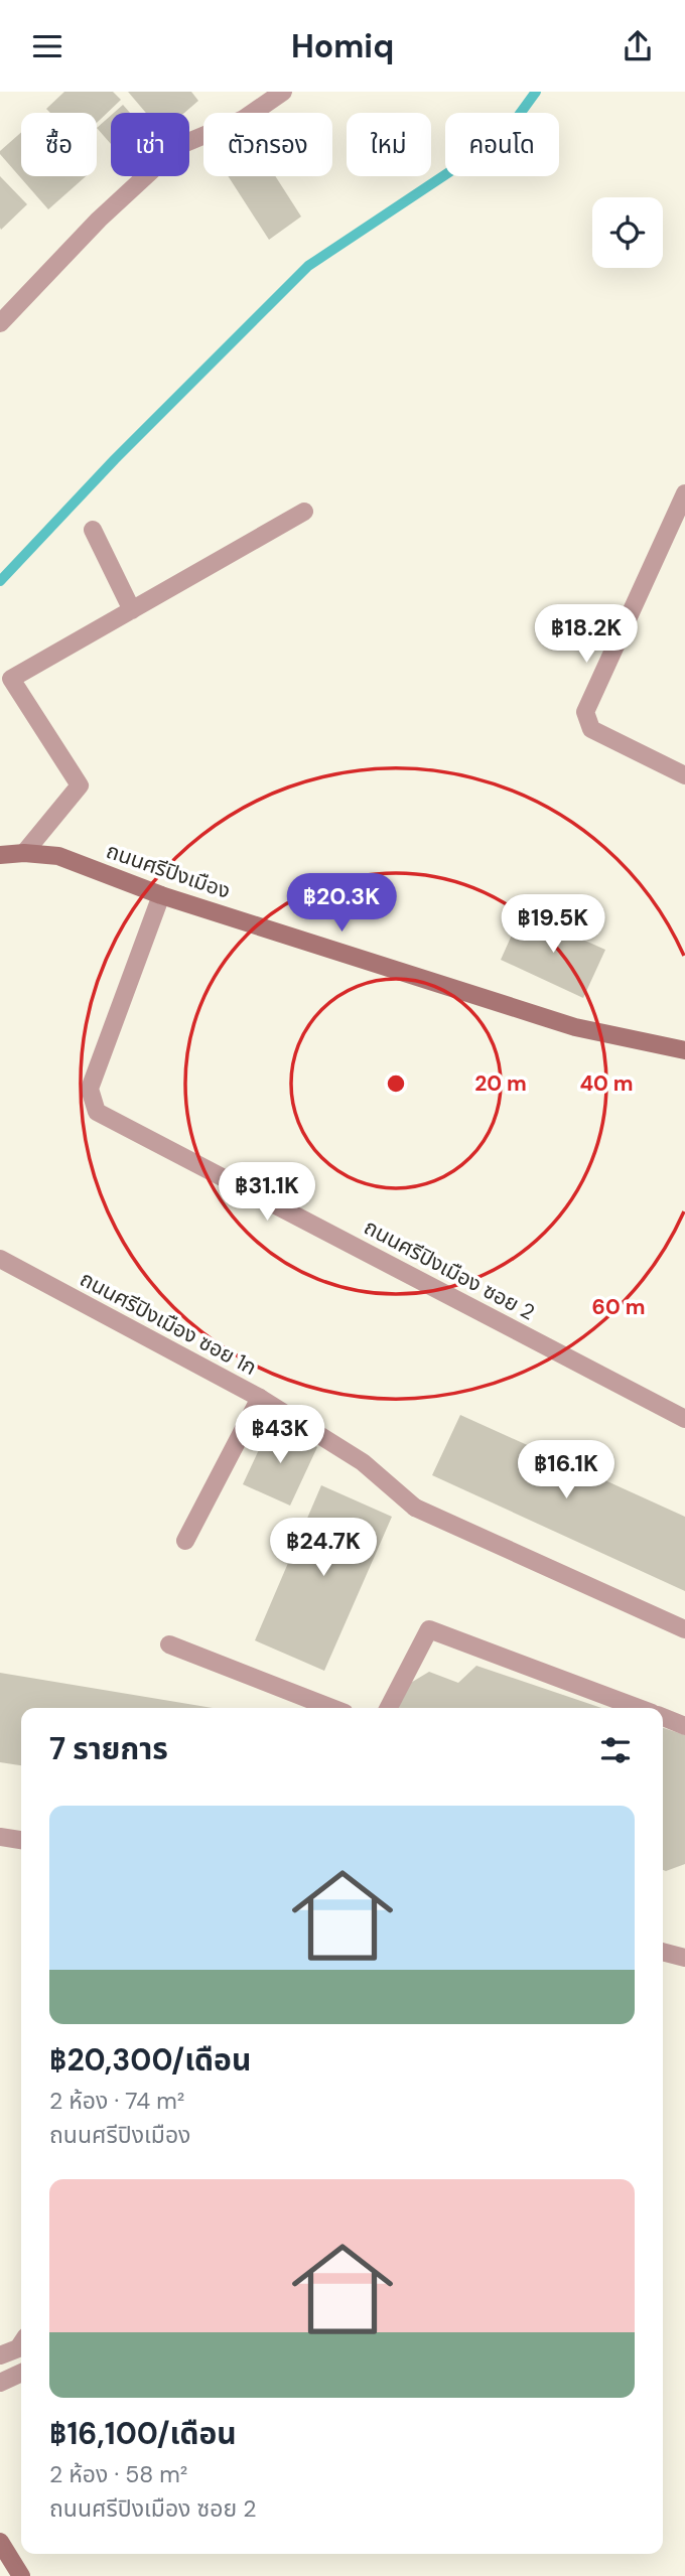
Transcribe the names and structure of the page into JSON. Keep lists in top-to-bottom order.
{
  "streets": {
    "street": ["ถนนศรีปิงเมือง", "ถนนศรีปิงเมือง ซอย 2", "ถนนศรีปิงเมือง ซอย 1ก"]
  },
  "crossings": [
    ["ถนนศรีปิงเมือง", "ถนนศรีปิงเมือง ซอย 2"]
  ],
  "page": {
    "header": "Homiq",
    "chip": [
      "ซื้อ",
      "เช่า",
      "ตัวกรอง",
      "ใหม่",
      "คอนโด"
    ],
    "price": [
      "฿18.2K",
      "฿20.3K",
      "฿19.5K",
      "฿31.1K",
      "฿43K",
      "฿16.1K",
      "฿24.7K"
    ],
    "heading": "7 รายการ",
    "list": [
      {
        "name": "฿20,300/เดือน",
        "note": "2 ห้อง · 74 m² · ถนนศรีปิงเมือง"
      },
      {
        "name": "฿16,100/เดือน",
        "note": "2 ห้อง · 58 m² · ถนนศรีปิงเมือง ซอย 2"
      }
    ]
  },
  "rings": ["20 m", "40 m", "60 m"]
}
